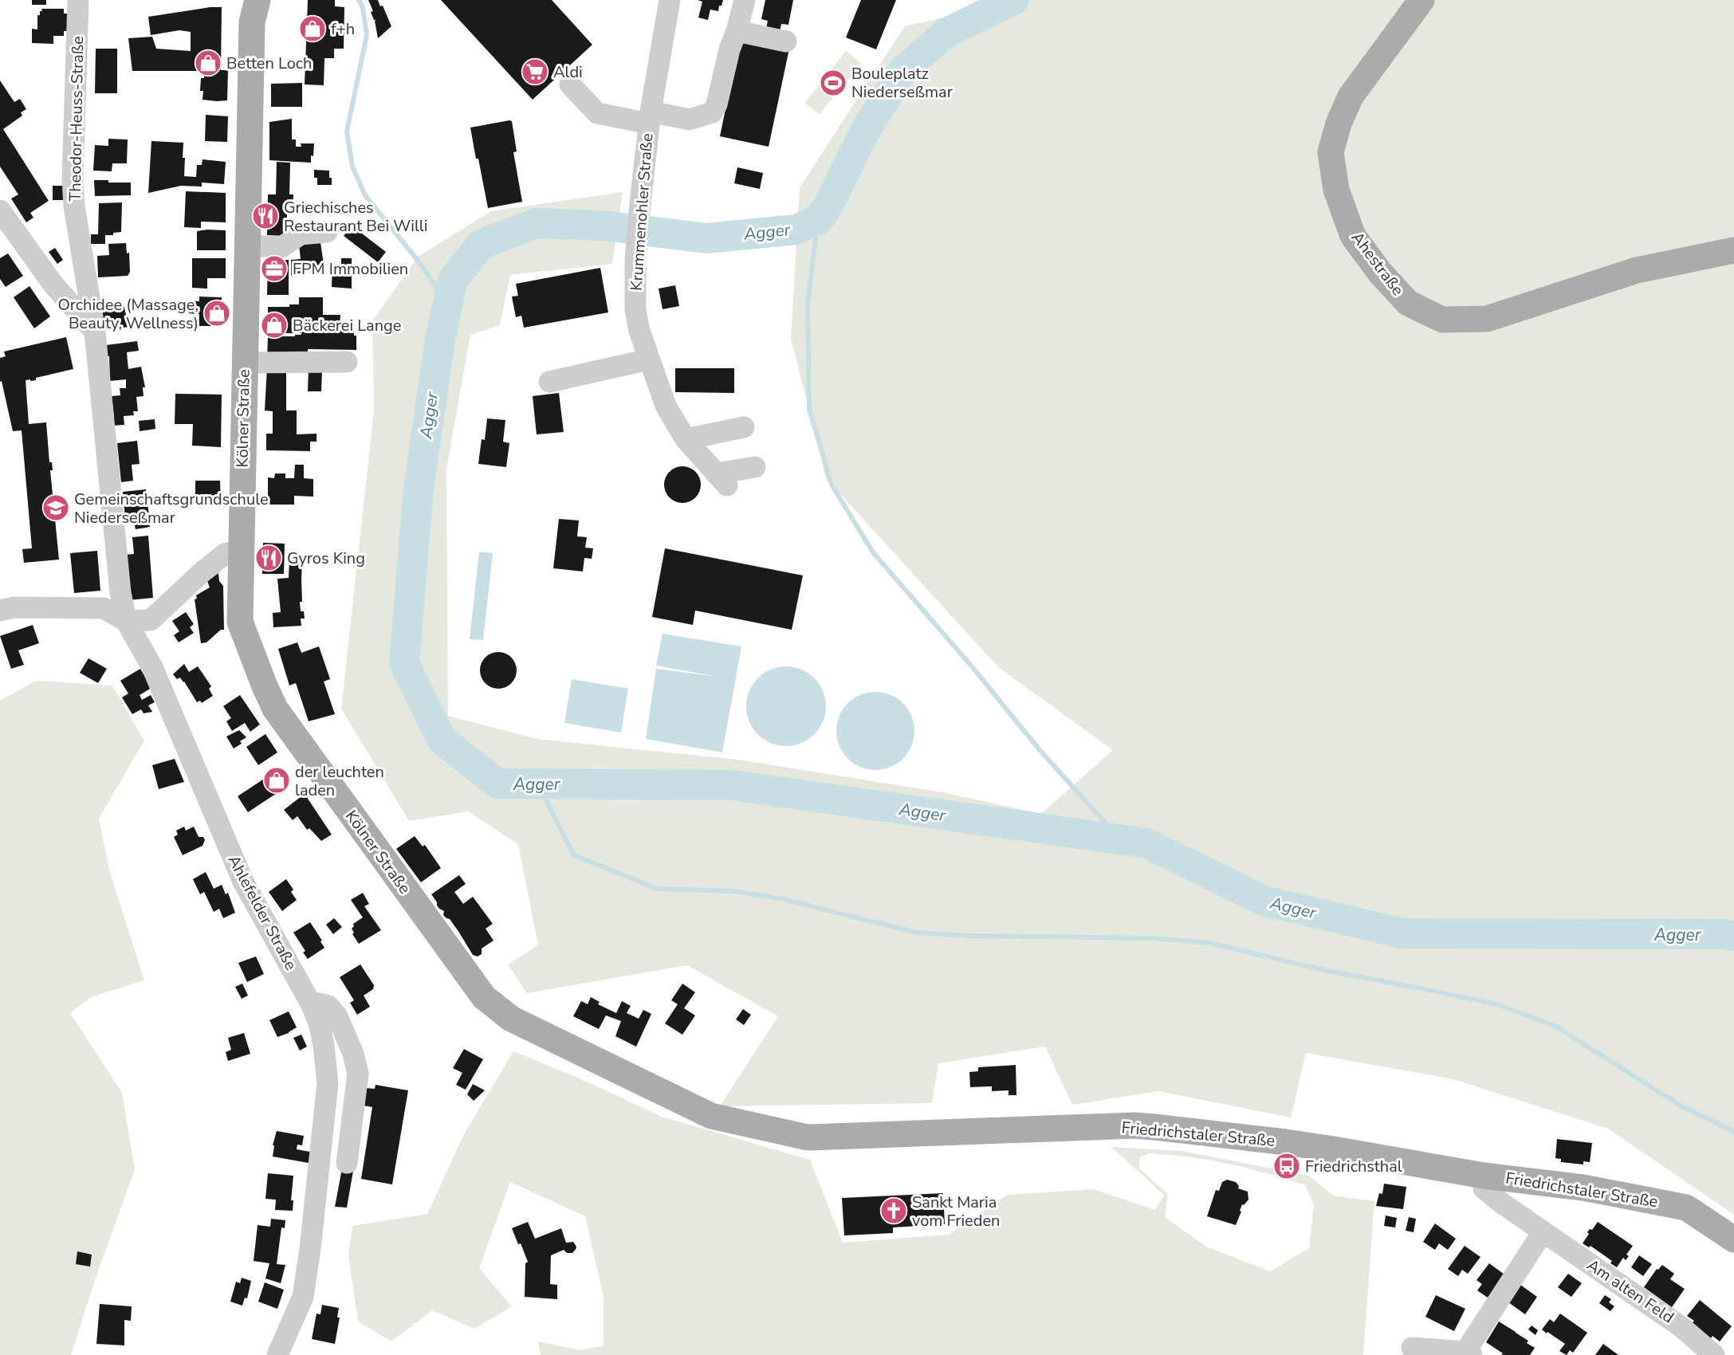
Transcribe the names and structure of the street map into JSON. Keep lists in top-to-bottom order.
{
  "streets": {
    "main road": ["Ahestraße", "Kölner Straße", "Friedrichstaler Straße"],
    "street": [
      "Theodor-Heuss-Straße",
      "Krummenohler Straße",
      "Ahlefelder Straße",
      "Am alten Feld"
    ]
  },
  "crossings": [
    ["Theodor-Heuss-Straße", "Ahlefelder Straße"],
    ["Kölner Straße", "Friedrichstaler Straße"],
    ["Friedrichstaler Straße", "Am alten Feld"]
  ],
  "water": ["Agger"],
  "places": {
    "shop": [
      "f+h",
      "Betten Loch",
      "Orchidee (Massage, Beauty, Wellness)",
      "Bäckerei Lange",
      "der leuchten laden"
    ],
    "supermarket": ["Aldi"],
    "sports": ["Bouleplatz Niederseßmar"],
    "restaurant": ["Griechisches Restaurant Bei Willi", "Gyros King"],
    "office": ["FPM Immobilien"],
    "school or university": ["Gemeinschaftsgrundschule Niederseßmar"],
    "bus stop": ["Friedrichsthal"],
    "church": ["Sankt Maria vom Frieden"]
  }
}
